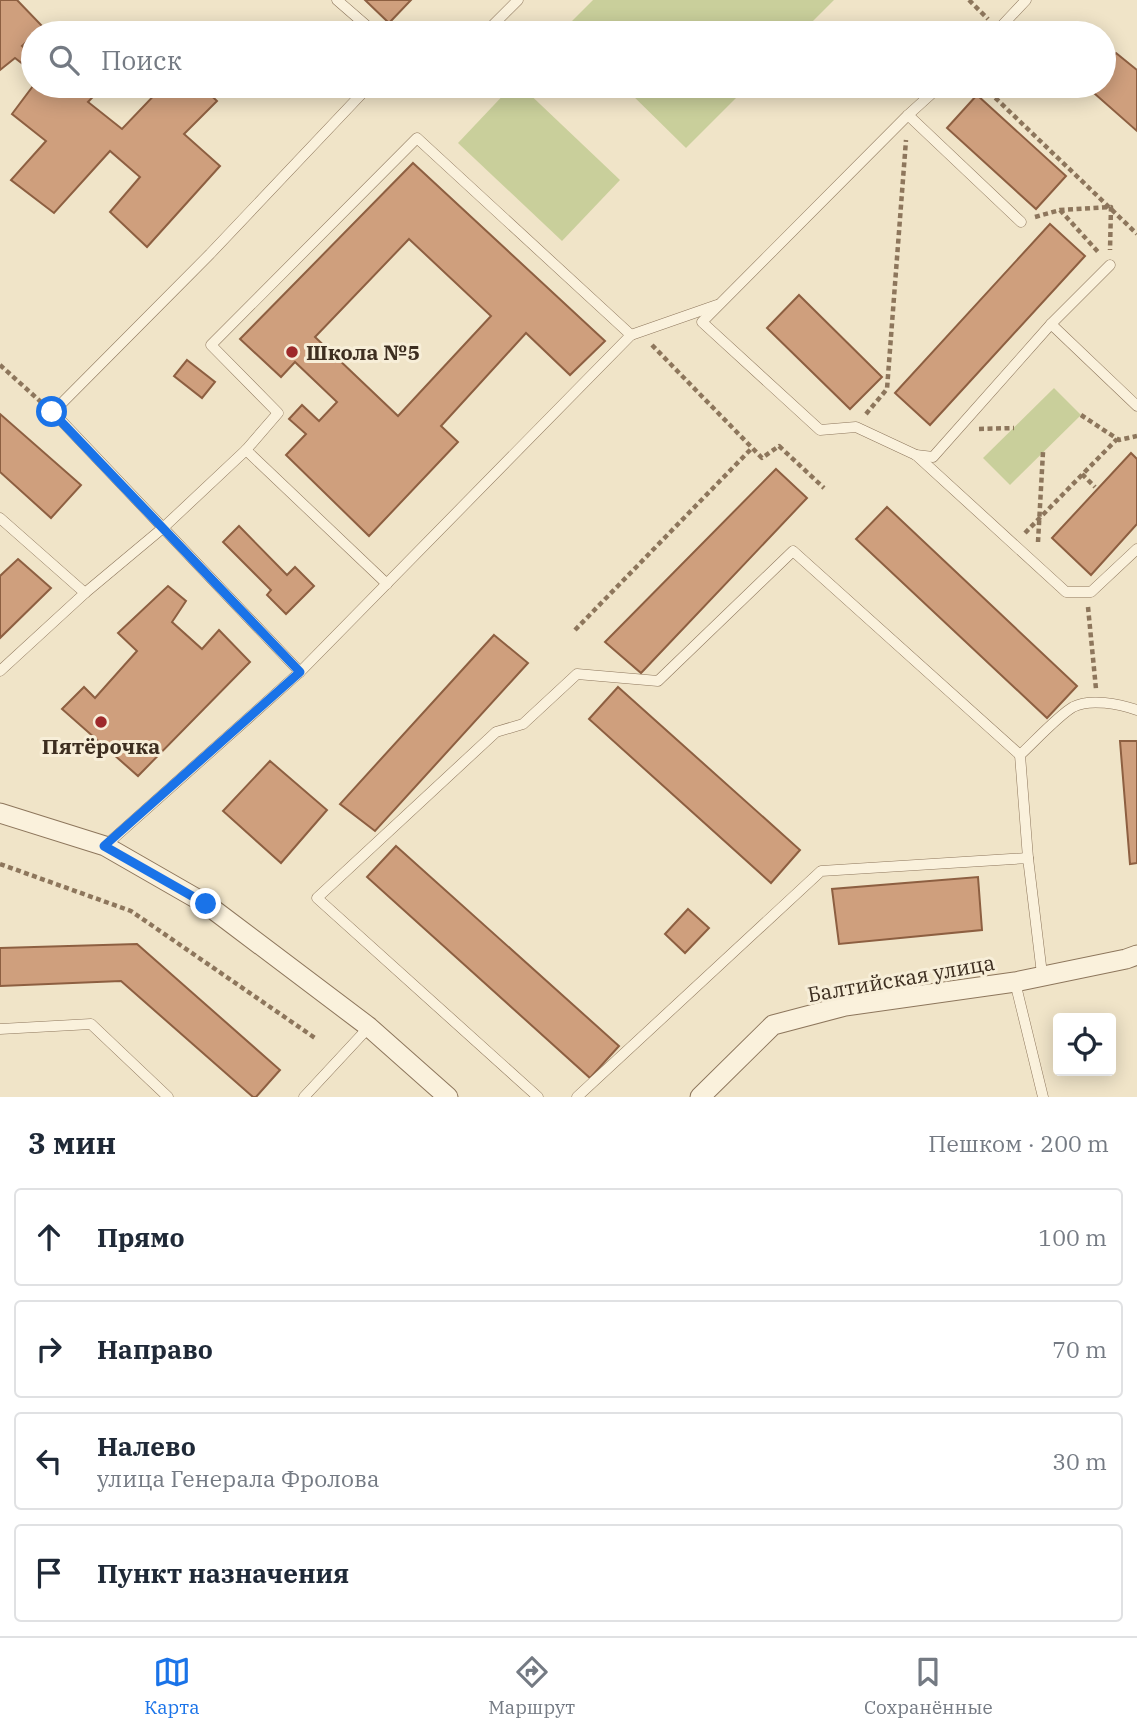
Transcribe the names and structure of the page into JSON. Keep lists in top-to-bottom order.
{
  "streets": {
    "street": ["Балтийская улица"]
  },
  "places": ["Школа №5", "Пятёрочка"],
  "page": {
    "search": "Поиск",
    "heading": ["3 мин", "Пешком · 200 m"],
    "list": [
      ["Прямо", "100 m"],
      ["Направо", "70 m"],
      ["Налево", "улица Генерала Фролова", "30 m"],
      "Пункт назначения"
    ],
    "nav": ["Карта", "Маршрут", "Сохранённые"]
  }
}
